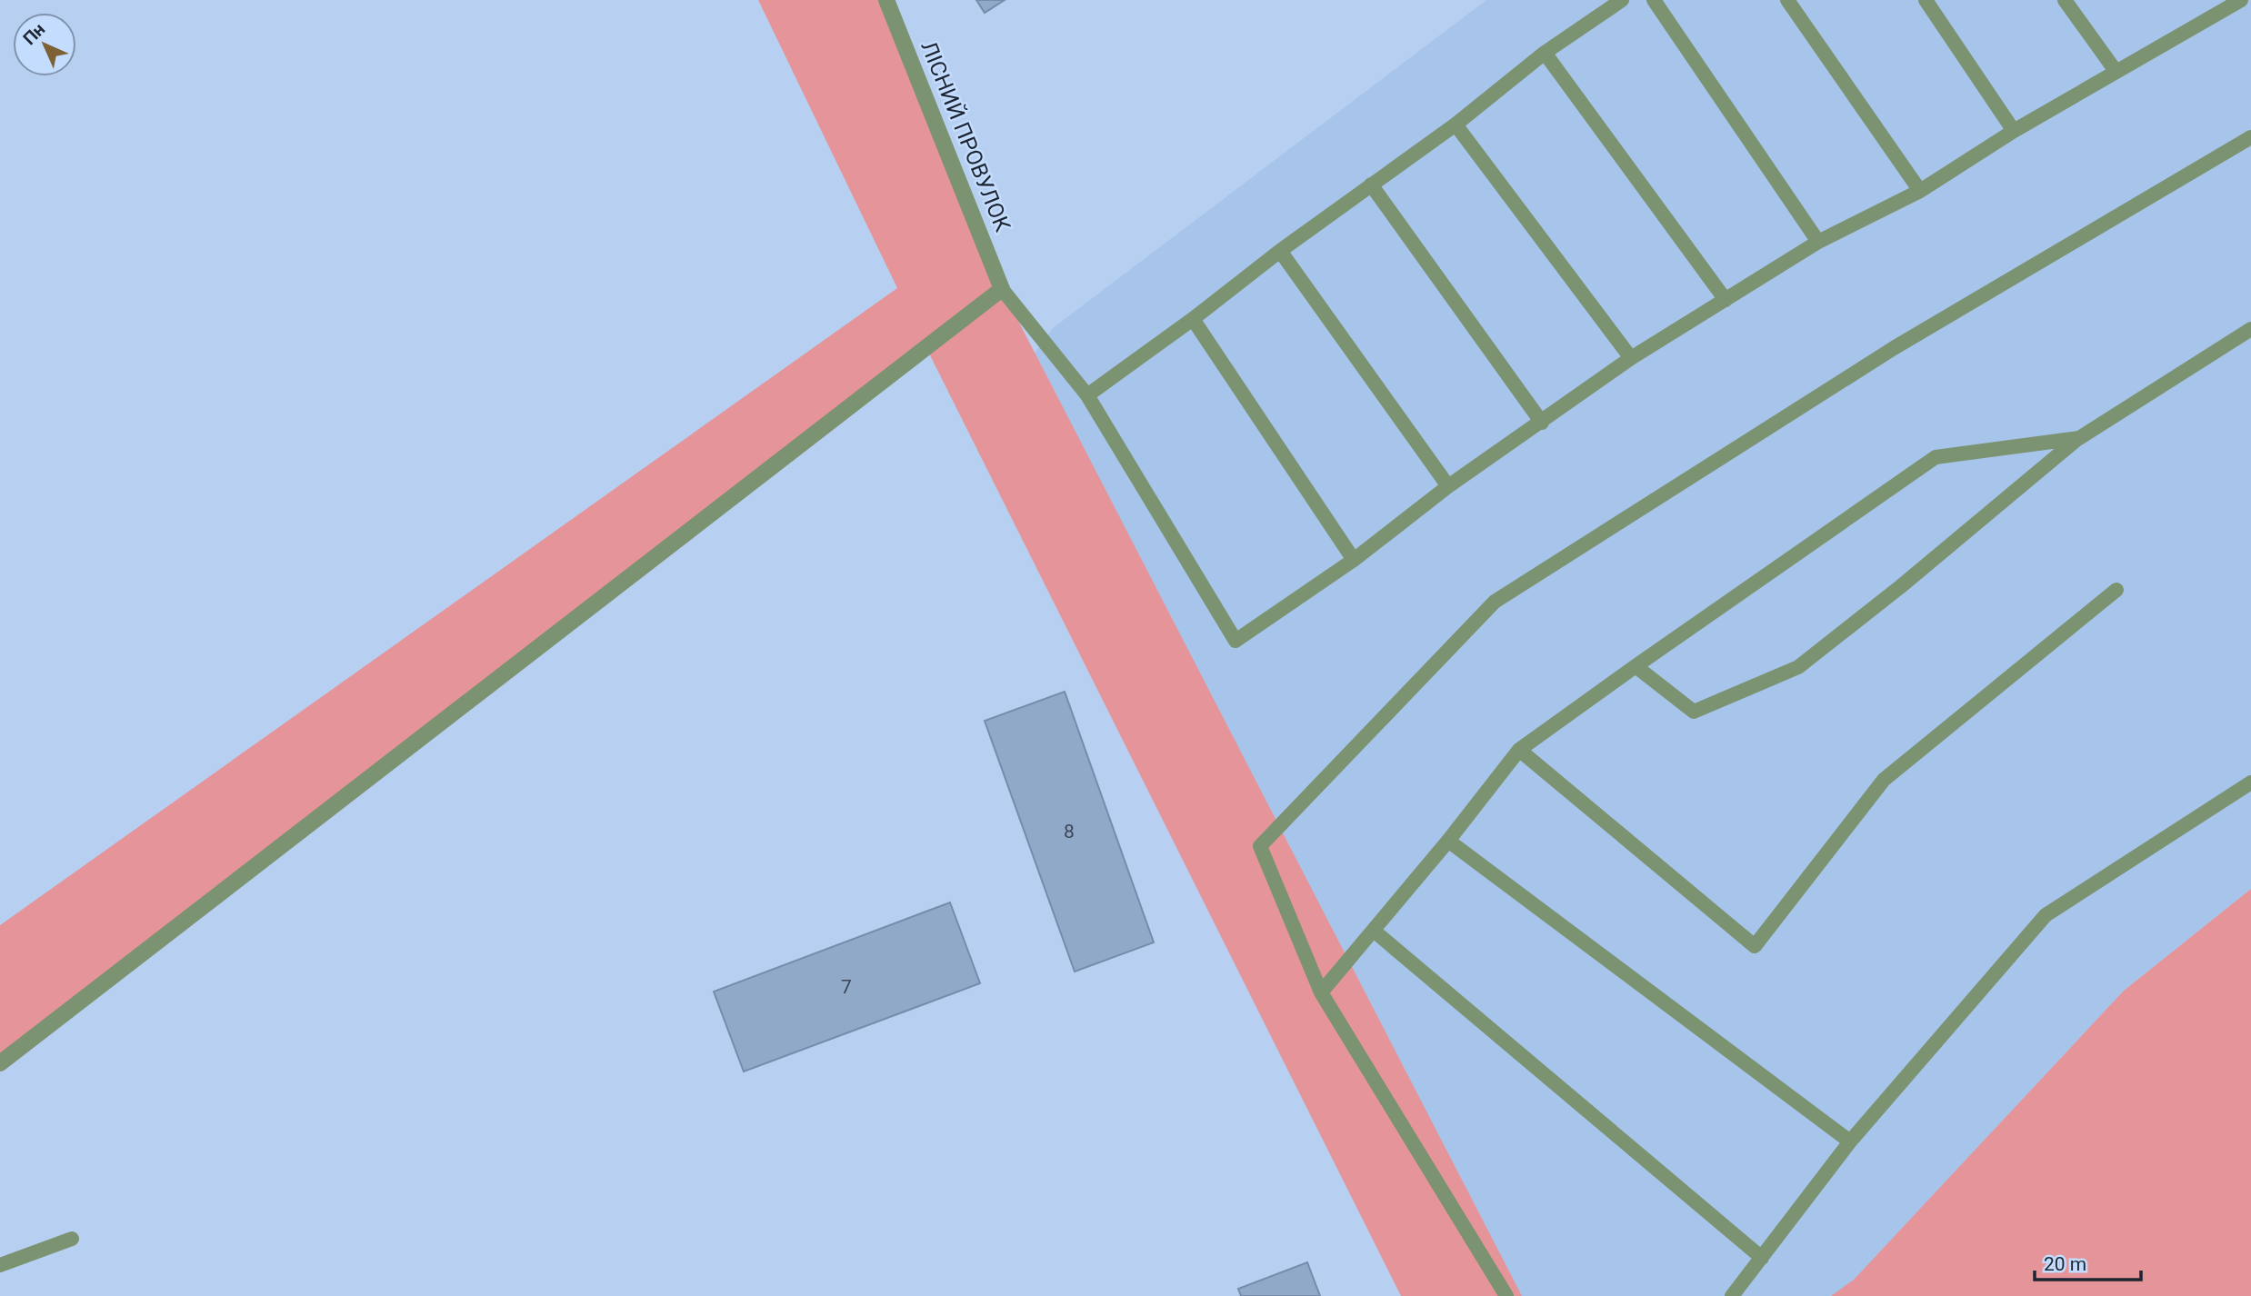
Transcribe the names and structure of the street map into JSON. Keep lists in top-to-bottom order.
{
  "streets": {
    "street": ["ЛІСНИЙ ПРОВУЛОК"]
  },
  "house_numbers": ["8", "7"],
  "scale_bar": "20 m",
  "north": "top left"
}
